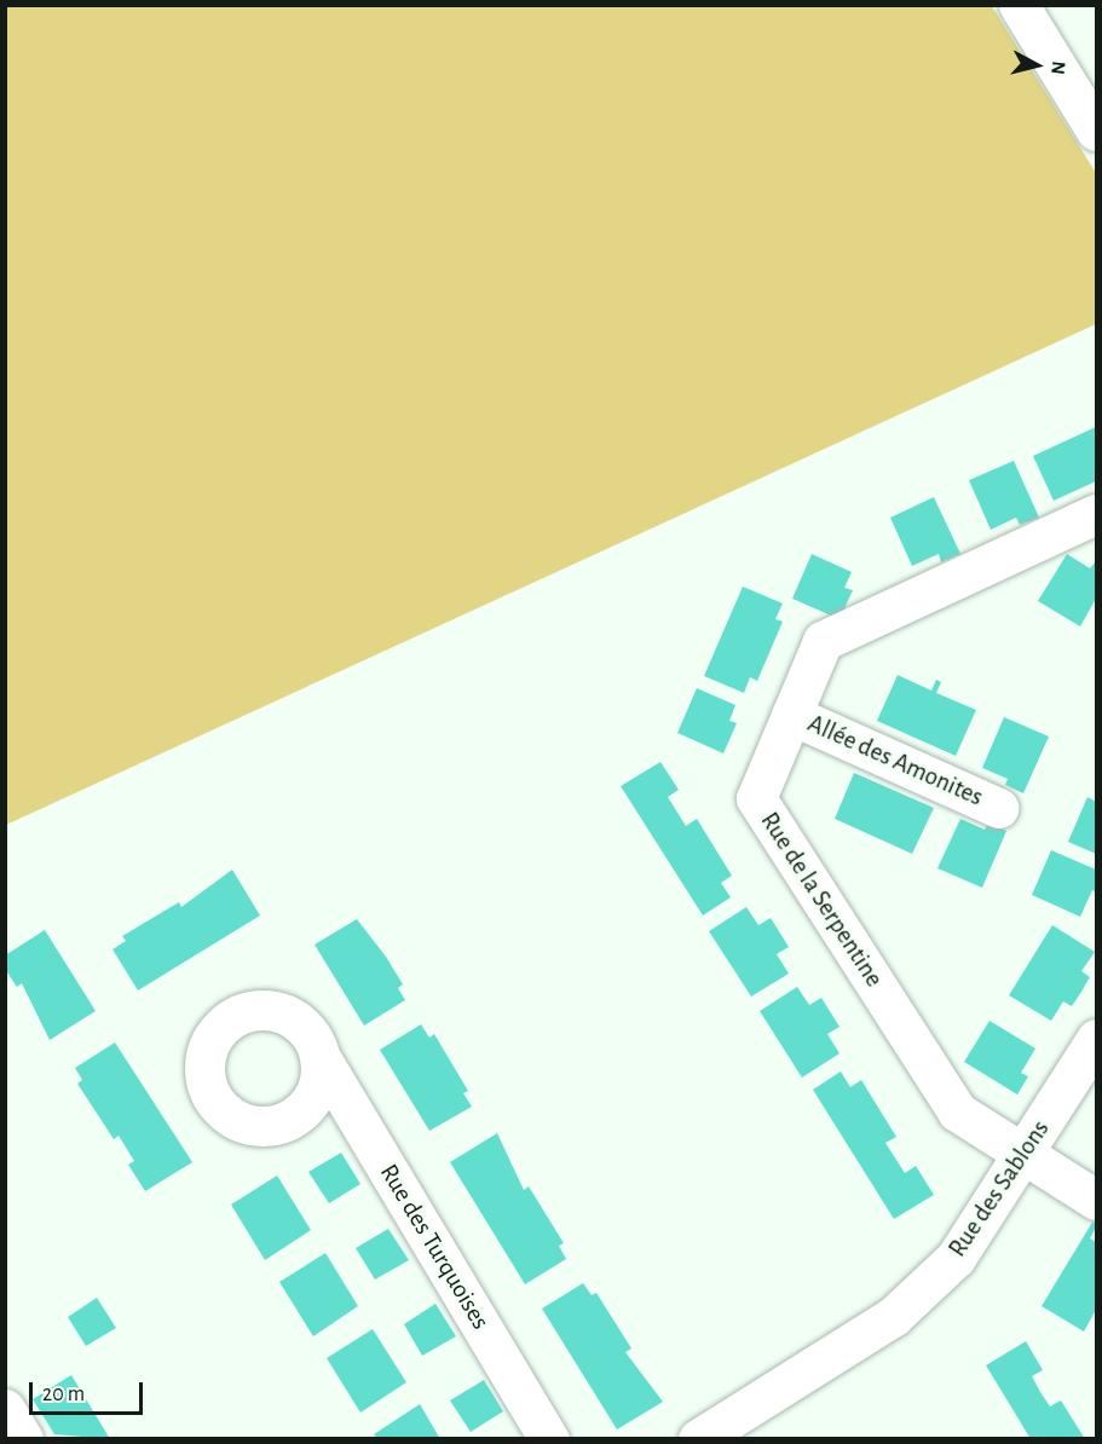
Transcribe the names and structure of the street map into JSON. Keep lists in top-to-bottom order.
{
  "streets": {
    "street": [
      "Allée des Amonites",
      "Rue de la Serpentine",
      "Rue des Sablons",
      "Rue des Turquoises"
    ]
  },
  "crossings": [
    ["Allée des Amonites", "Rue de la Serpentine"],
    ["Rue de la Serpentine", "Rue des Sablons"]
  ],
  "scale_bar": "20 m",
  "north": "right"
}
